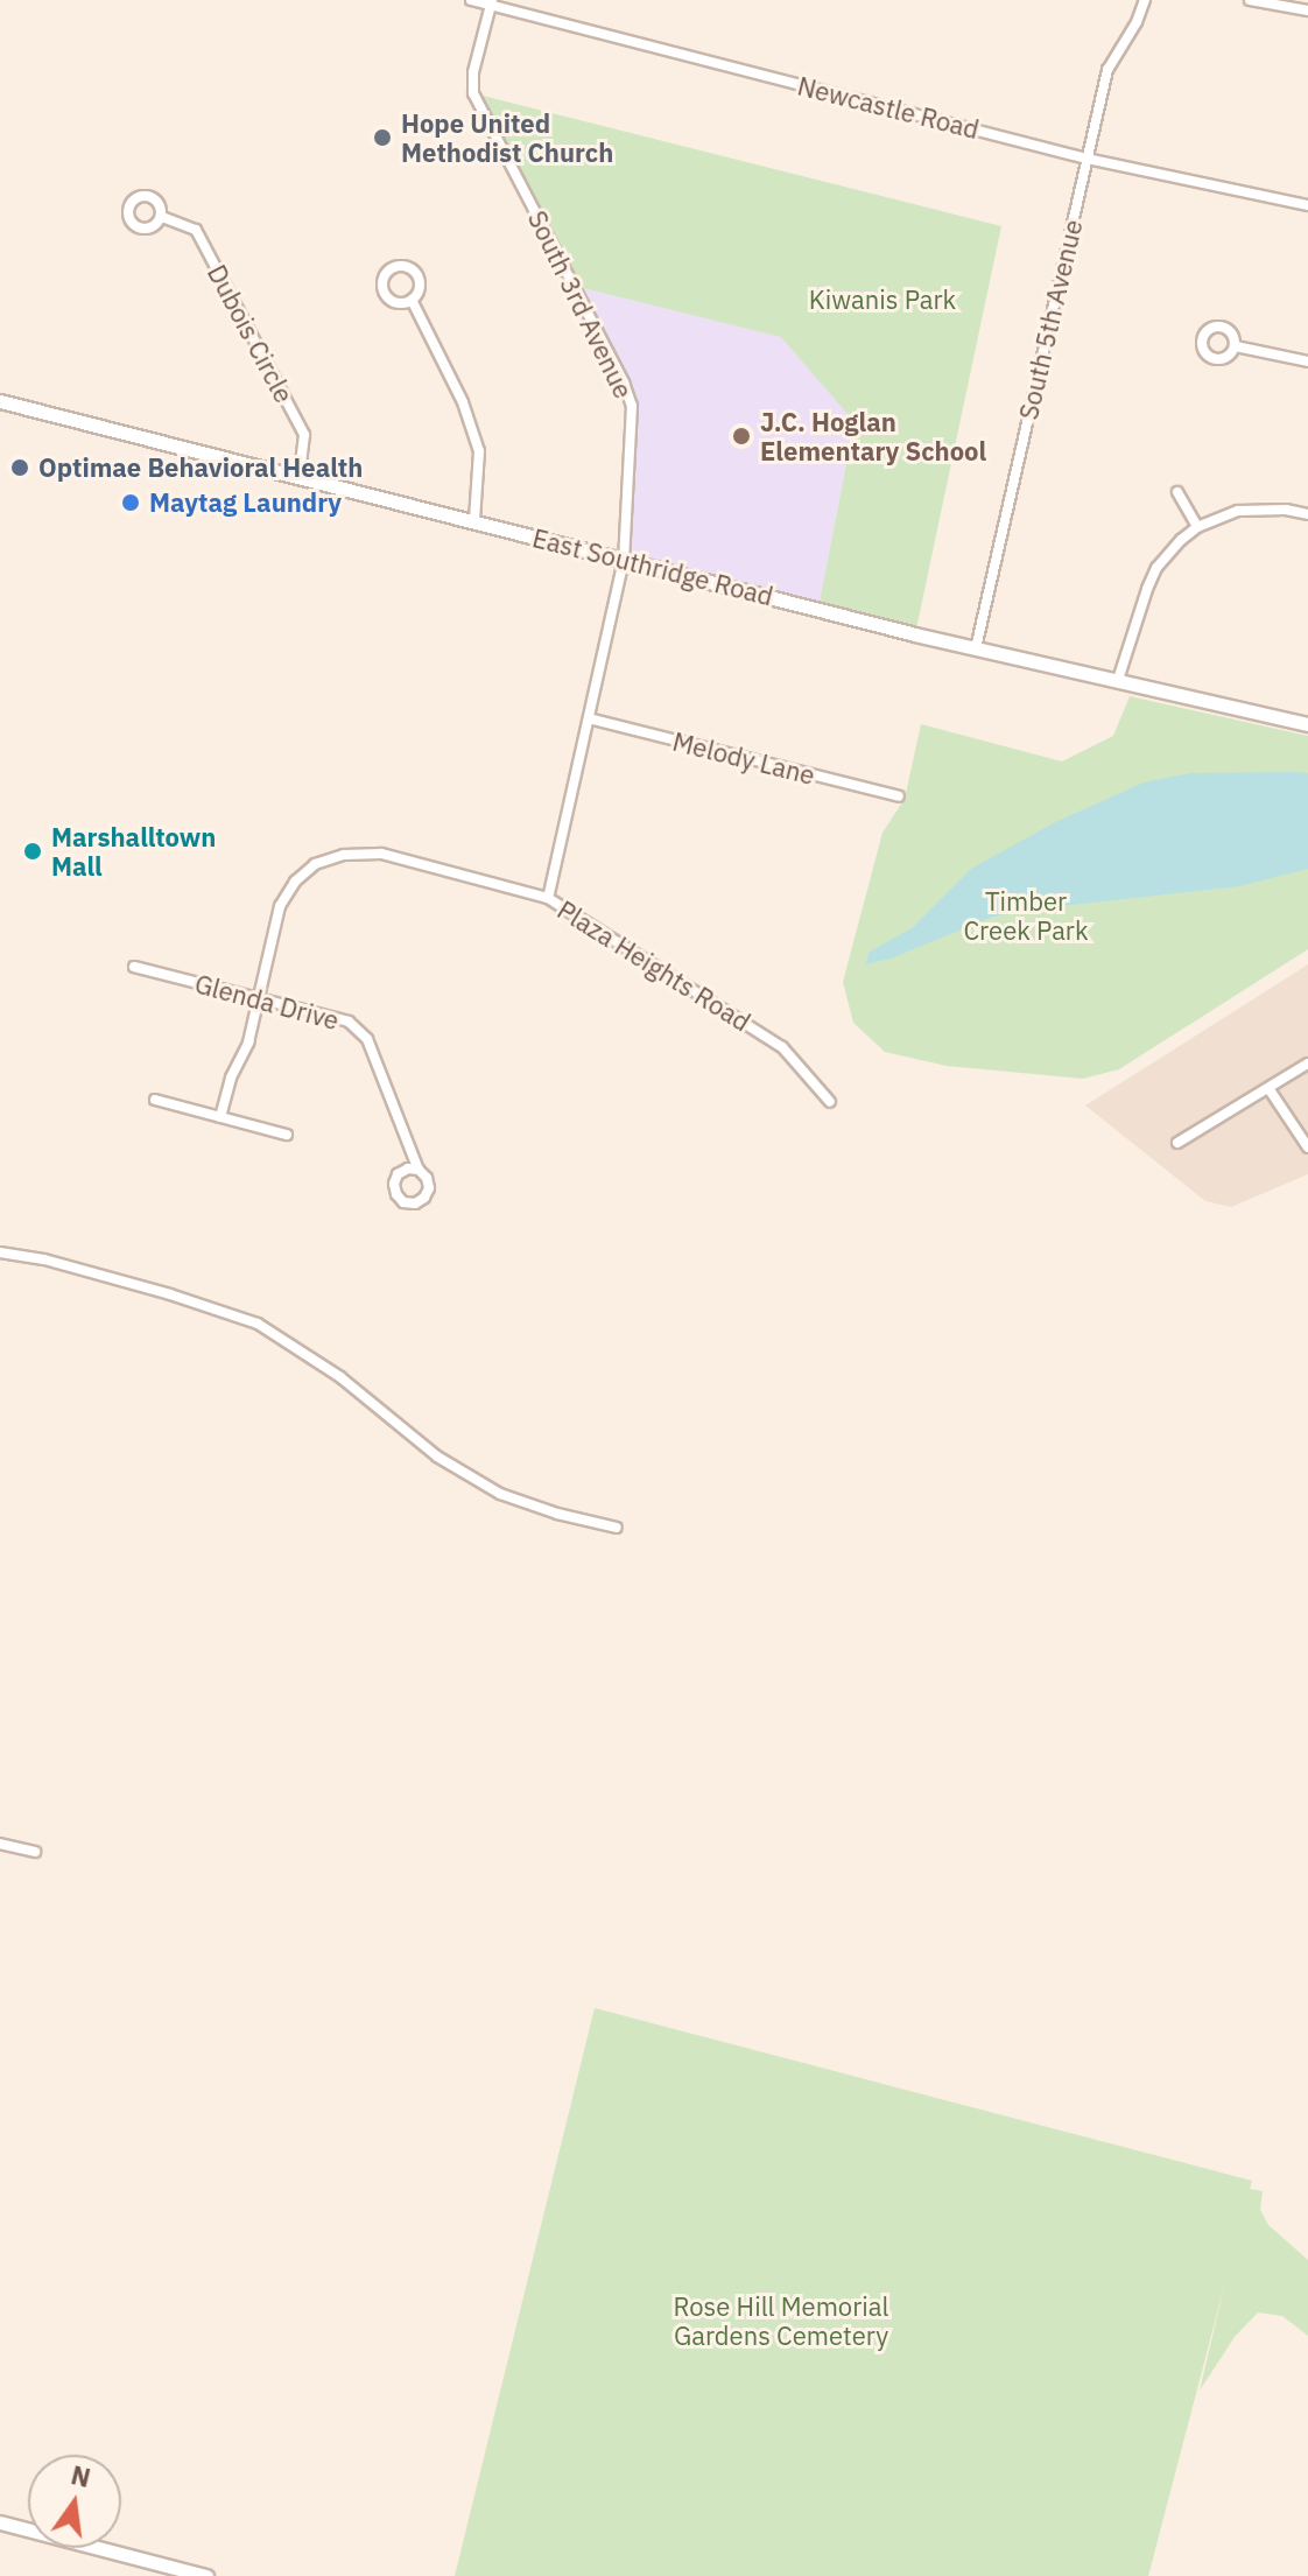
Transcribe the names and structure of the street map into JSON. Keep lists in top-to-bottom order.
{
  "streets": {
    "street": [
      "Newcastle Road",
      "South 3rd Avenue",
      "South 5th Avenue",
      "Dubois Circle",
      "East Southridge Road",
      "Melody Lane",
      "Plaza Heights Road",
      "Glenda Drive"
    ]
  },
  "crossings": [
    ["Newcastle Road", "South 3rd Avenue"],
    ["Newcastle Road", "South 5th Avenue"],
    ["South 3rd Avenue", "East Southridge Road"],
    ["South 3rd Avenue", "Melody Lane"],
    ["South 3rd Avenue", "Plaza Heights Road"],
    ["South 5th Avenue", "East Southridge Road"],
    ["Dubois Circle", "East Southridge Road"],
    ["Plaza Heights Road", "Glenda Drive"]
  ],
  "parks": ["Kiwanis Park", "Timber Creek Park", "Rose Hill Memorial Gardens Cemetery"],
  "places": [
    "Hope United Methodist Church",
    "J.C. Hoglan Elementary School",
    "Optimae Behavioral Health",
    "Maytag Laundry",
    "Marshalltown Mall"
  ],
  "north": "top"
}
